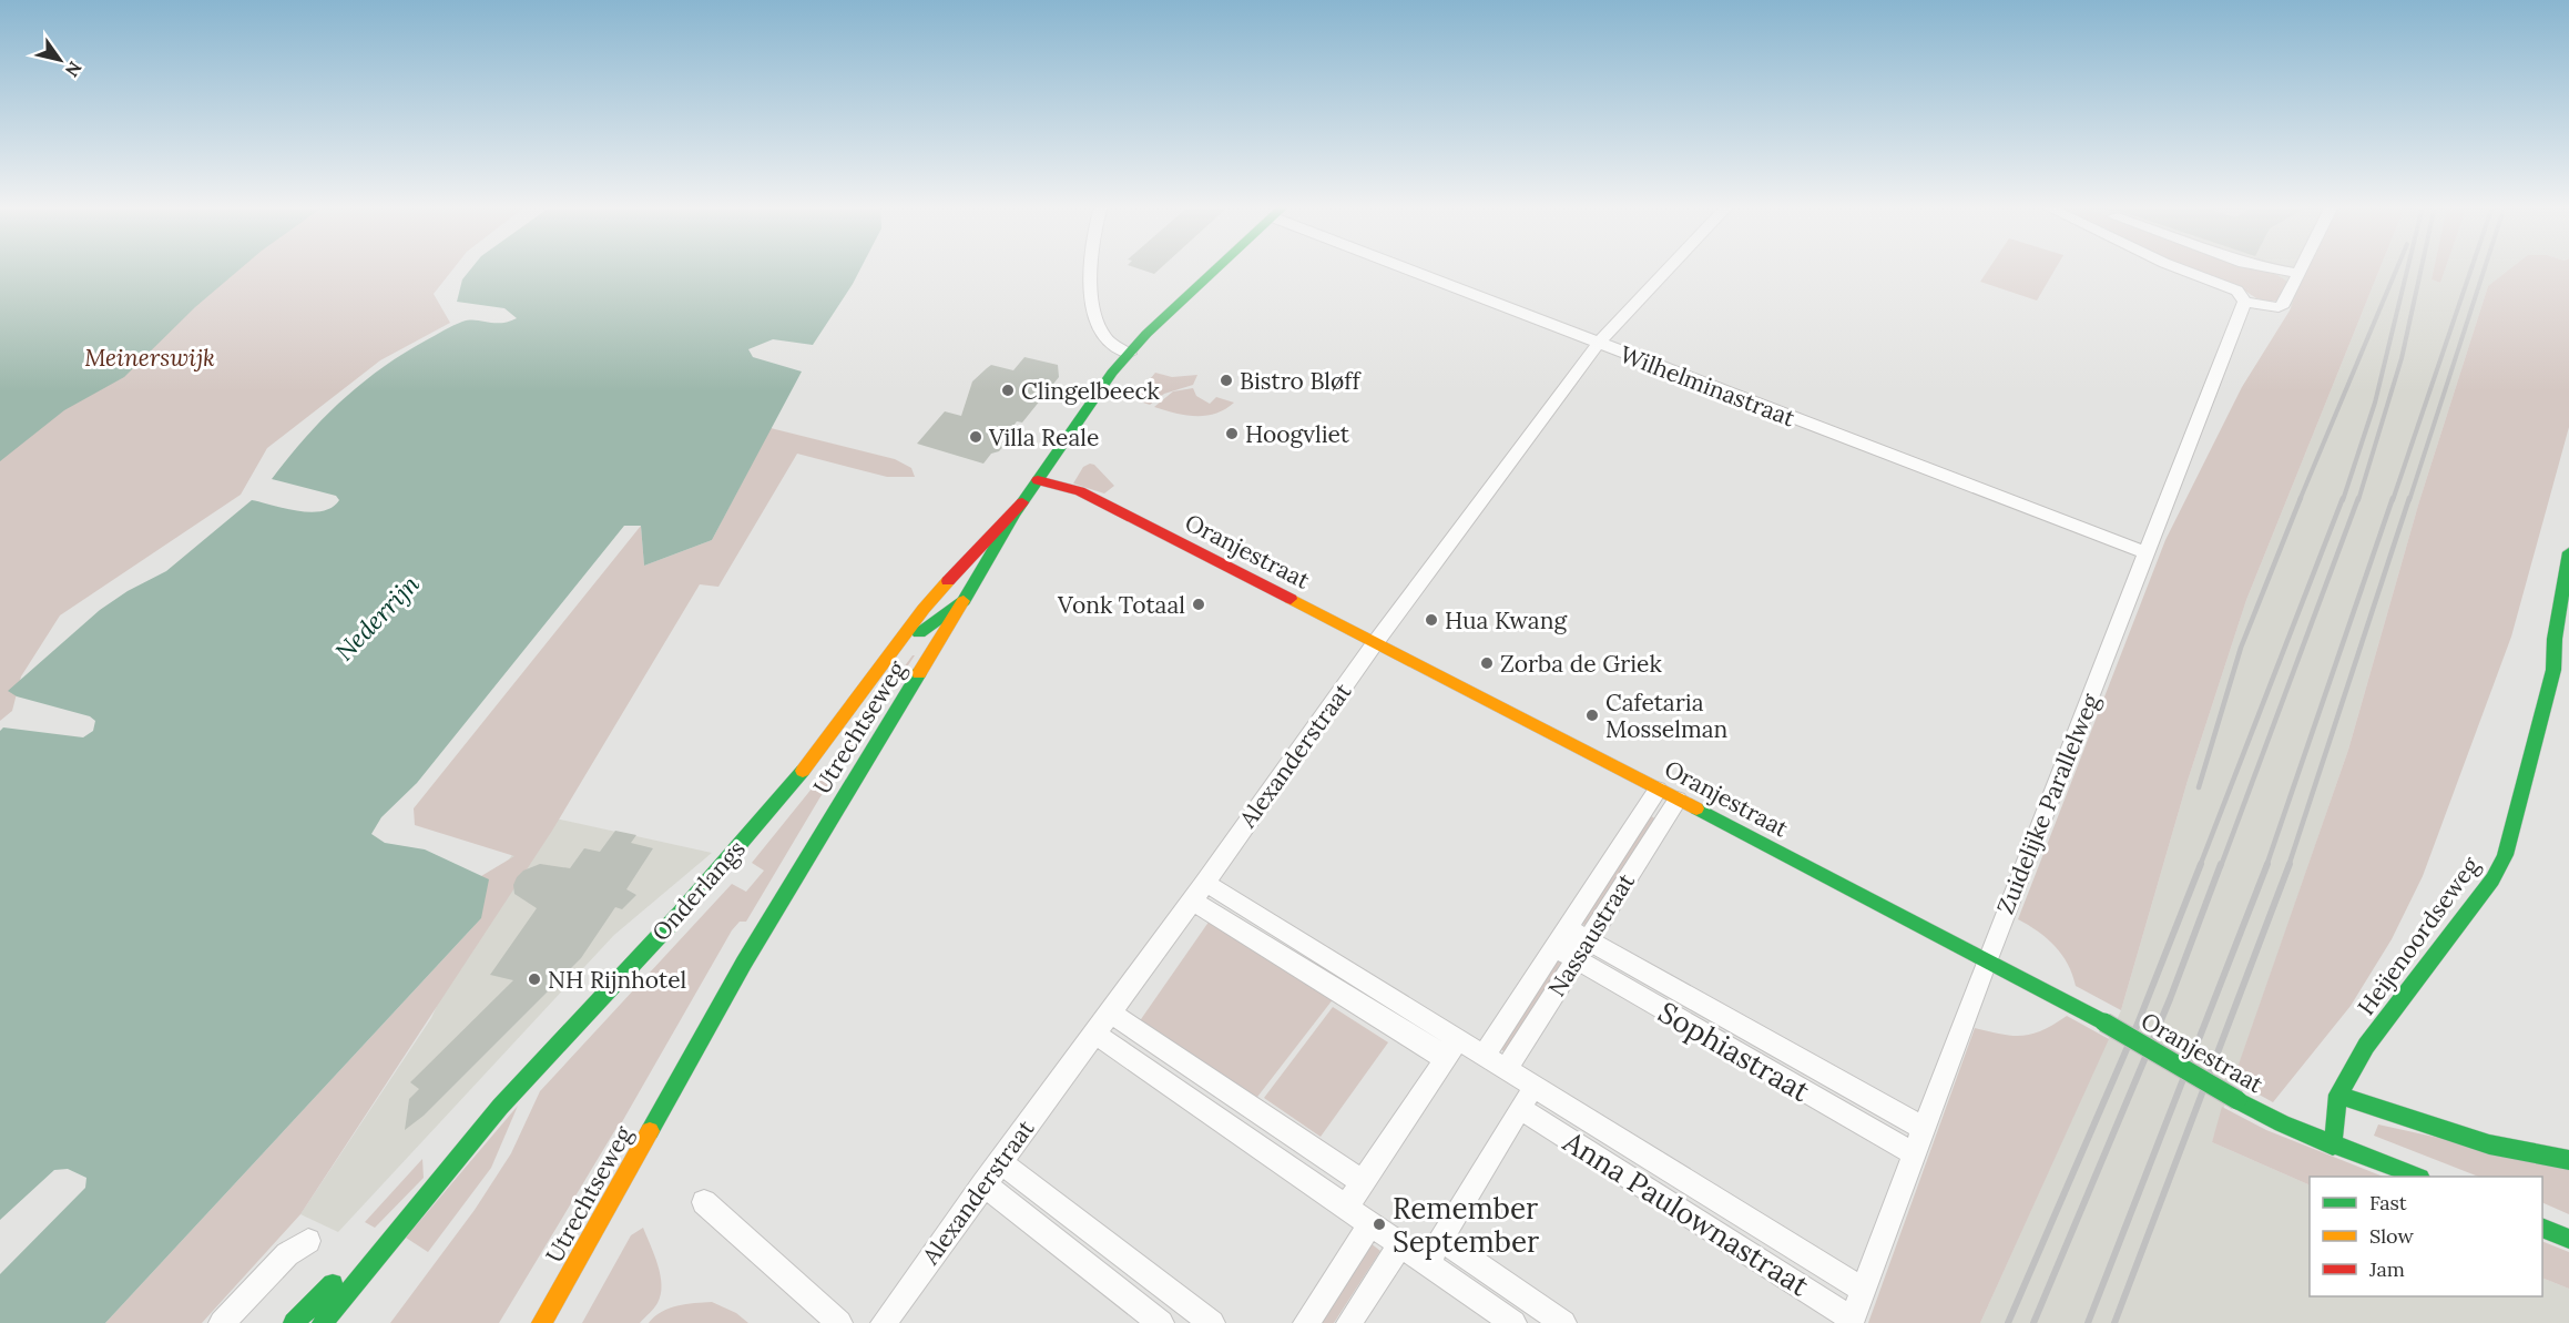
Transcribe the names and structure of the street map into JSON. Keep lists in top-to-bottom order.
{
  "streets": {
    "street": [
      "Wilhelminastraat",
      "Oranjestraat",
      "Utrechtseweg",
      "Alexanderstraat",
      "Zuidelijke Parallelweg",
      "Onderlangs",
      "Nassaustraat",
      "Heijenoordseweg",
      "Sophiastraat",
      "Anna Paulownastraat"
    ]
  },
  "crossings": [
    ["Wilhelminastraat", "Alexanderstraat"],
    ["Wilhelminastraat", "Zuidelijke Parallelweg"],
    ["Oranjestraat", "Utrechtseweg"],
    ["Oranjestraat", "Alexanderstraat"],
    ["Oranjestraat", "Zuidelijke Parallelweg"],
    ["Oranjestraat", "Onderlangs"],
    ["Oranjestraat", "Nassaustraat"],
    ["Oranjestraat", "Heijenoordseweg"],
    ["Utrechtseweg", "Onderlangs"],
    ["Zuidelijke Parallelweg", "Sophiastraat"],
    ["Zuidelijke Parallelweg", "Anna Paulownastraat"],
    ["Nassaustraat", "Sophiastraat"]
  ],
  "water": ["Nederrijn"],
  "parks": ["Meinerswijk"],
  "places": [
    "Bistro Bløff",
    "Clingelbeeck",
    "Hoogvliet",
    "Villa Reale",
    "Vonk Totaal",
    "Hua Kwang",
    "Zorba de Griek",
    "Cafetaria Mosselman",
    "NH Rijnhotel",
    "Remember September"
  ],
  "legend": ["Fast", "Slow", "Jam"],
  "north": "bottom right"
}
